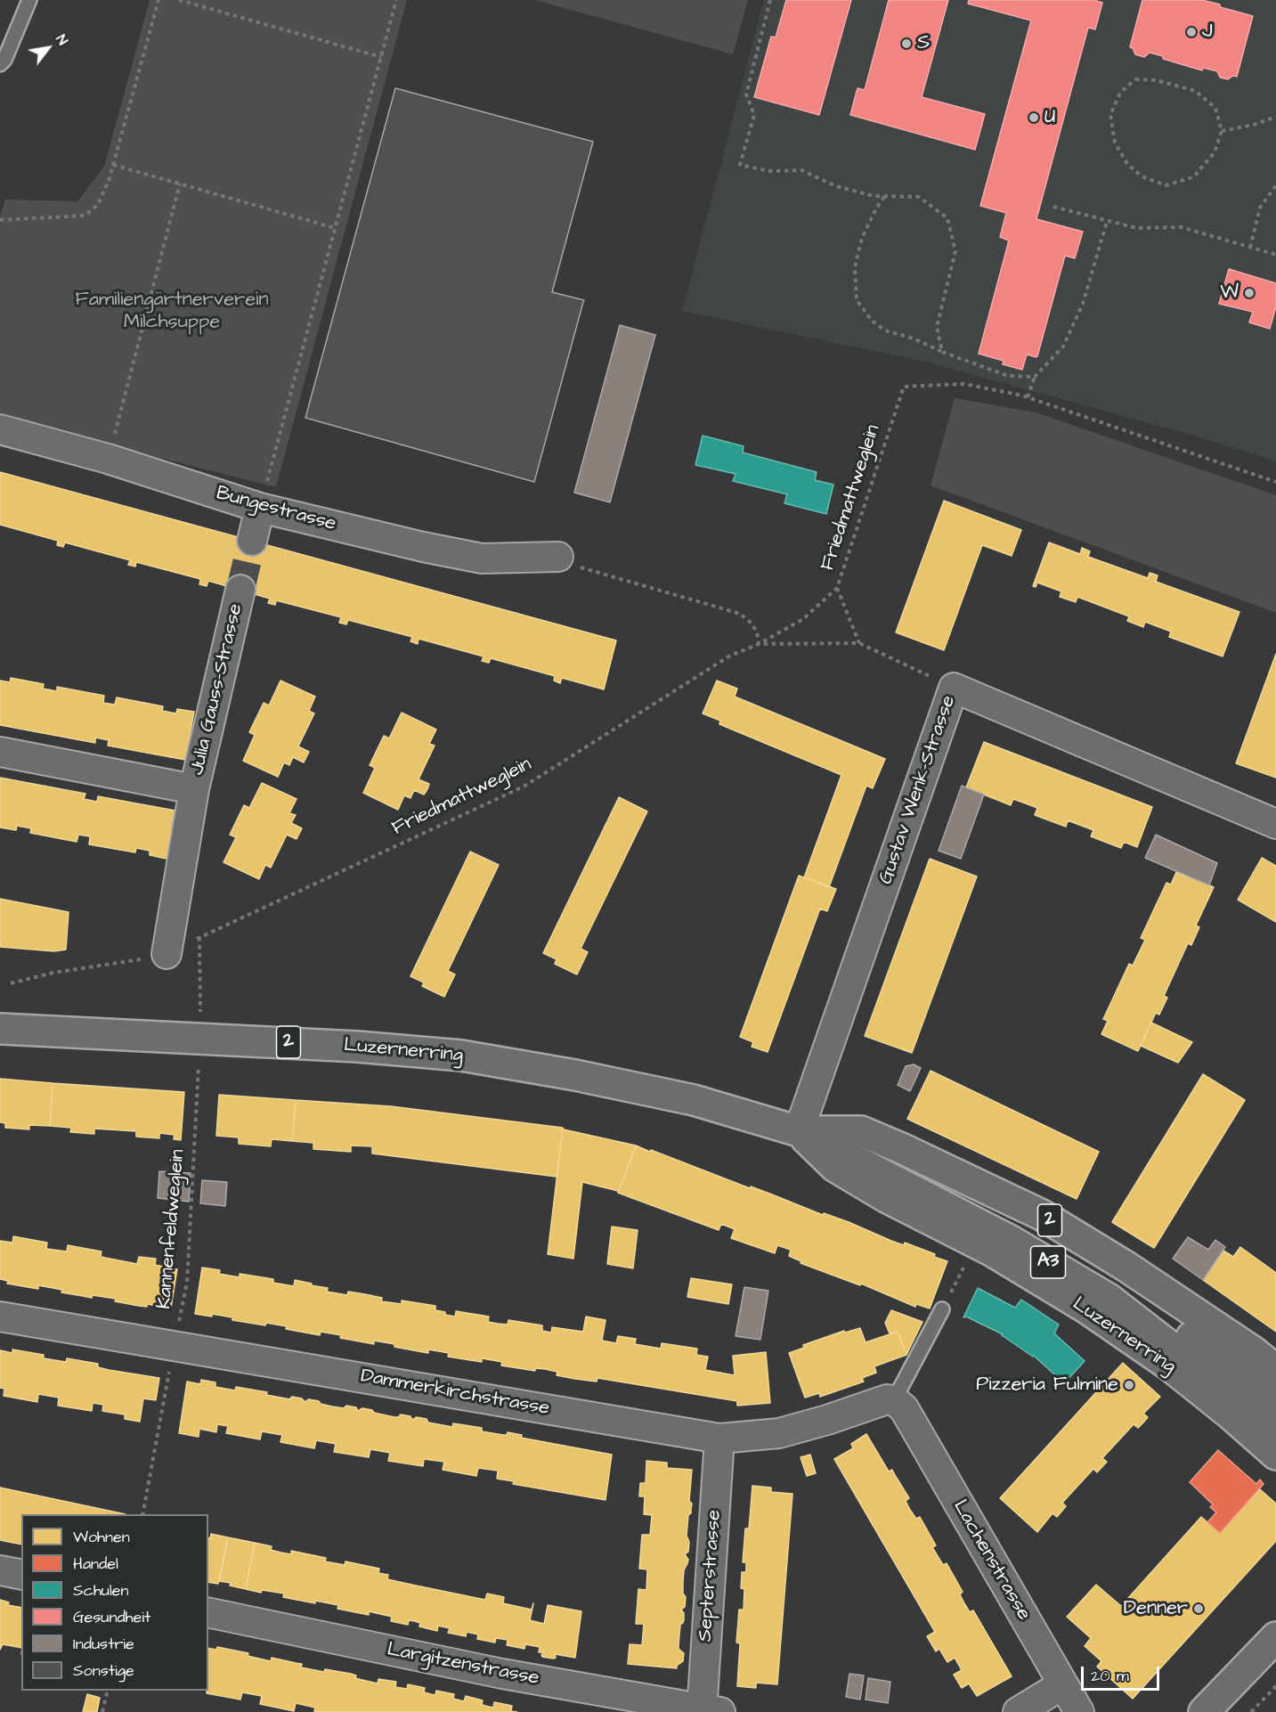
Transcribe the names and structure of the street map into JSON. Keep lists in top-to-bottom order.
{
  "streets": {
    "main road": ["2", "Luzernerring", "A3"],
    "street": [
      "Bungestrasse",
      "Julia Gauss-Strasse",
      "Gustav Wenk-Strasse",
      "Dammerkirchstrasse",
      "Lachenstrasse",
      "Septerstrasse",
      "Largitzenstrasse"
    ],
    "path": ["Friedmattweglein", "Kannenfeldweglein"]
  },
  "crossings": [
    ["Friedmattweglein", "Julia Gauss-Strasse"],
    ["Friedmattweglein", "Gustav Wenk-Strasse"],
    ["Friedmattweglein", "Kannenfeldweglein"],
    ["Gustav Wenk-Strasse", "Luzernerring"],
    ["Gustav Wenk-Strasse", "A3"],
    ["Luzernerring", "Kannenfeldweglein"],
    ["Luzernerring", "A3"],
    ["Kannenfeldweglein", "Dammerkirchstrasse"],
    ["Dammerkirchstrasse", "Lachenstrasse"],
    ["Dammerkirchstrasse", "Septerstrasse"],
    ["Septerstrasse", "Largitzenstrasse"]
  ],
  "parks": ["Familiengärtnerverein Milchsuppe"],
  "places": [
    "J",
    "S",
    "U",
    "W",
    "Pizzeria Fulmine",
    "Denner"
  ],
  "legend": [
    "Wohnen",
    "Handel",
    "Schulen",
    "Gesundheit",
    "Industrie",
    "Sonstige"
  ],
  "scale_bar": "20 m",
  "north": "top right"
}
